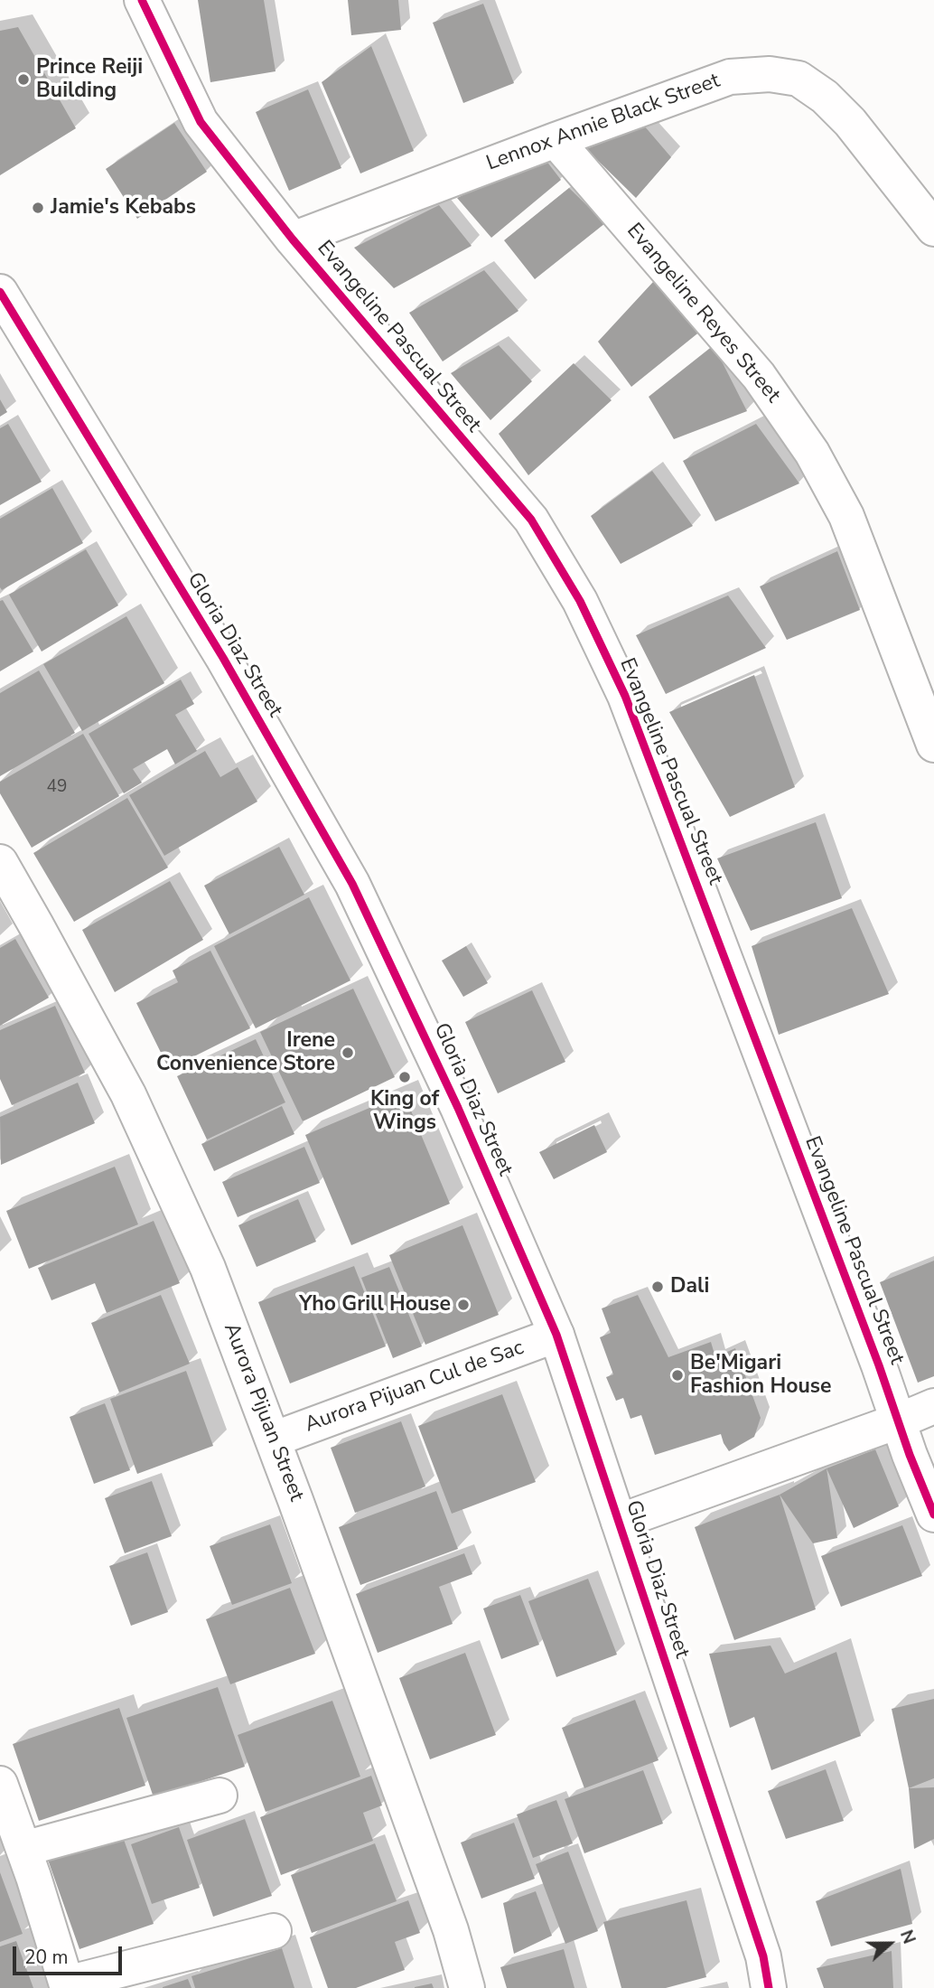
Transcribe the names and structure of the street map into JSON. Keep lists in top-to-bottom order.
{
  "streets": {
    "street": [
      "Lennox Annie Black Street",
      "Evangeline Reyes Street",
      "Evangeline Pascual Street",
      "Gloria Diaz Street",
      "Aurora Pijuan Cul de Sac",
      "Aurora Pijuan Street"
    ]
  },
  "crossings": [
    ["Lennox Annie Black Street", "Evangeline Reyes Street"],
    ["Lennox Annie Black Street", "Evangeline Pascual Street"],
    ["Gloria Diaz Street", "Aurora Pijuan Cul de Sac"],
    ["Aurora Pijuan Cul de Sac", "Aurora Pijuan Street"]
  ],
  "places": [
    "Prince Reiji Building",
    "Jamie's Kebabs",
    "Irene Convenience Store",
    "King of Wings",
    "Dali",
    "Yho Grill House",
    "Be'Migari Fashion House"
  ],
  "house_numbers": ["49"],
  "scale_bar": "20 m",
  "north": "right"
}
